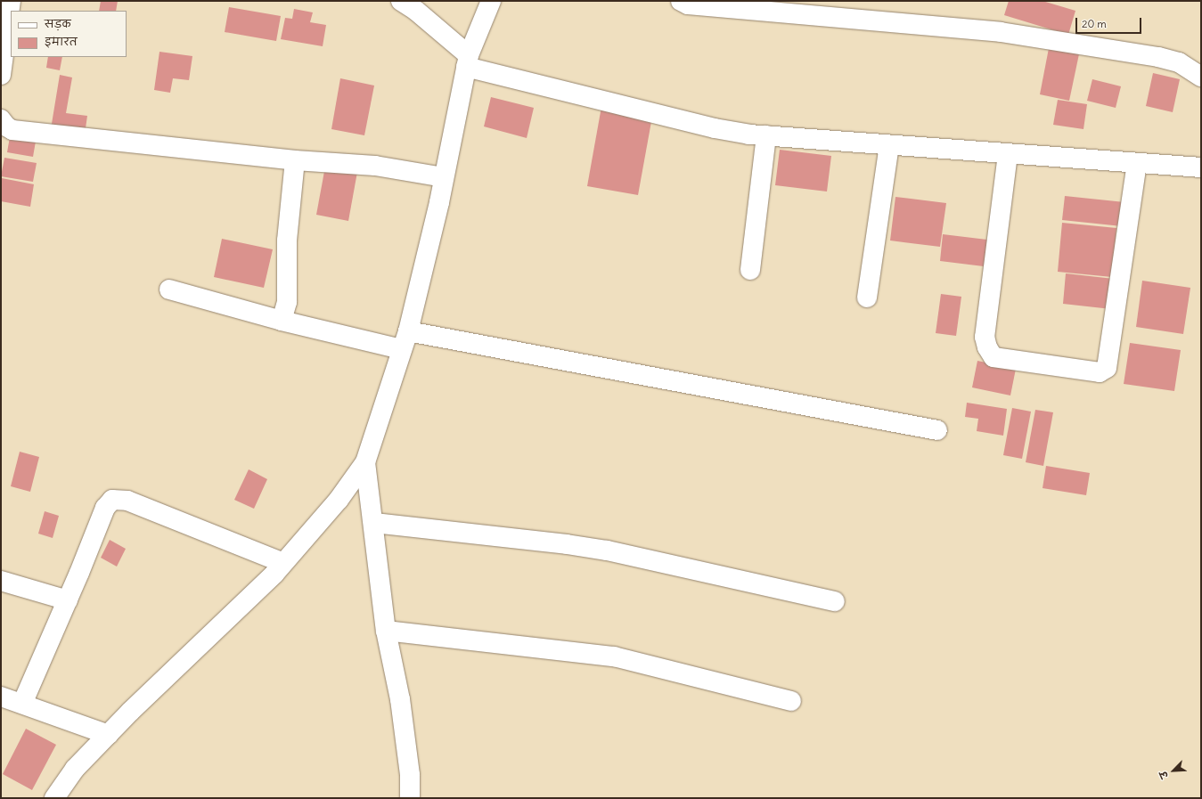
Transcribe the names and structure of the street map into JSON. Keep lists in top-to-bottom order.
{
  "legend": ["सड़क", "इमारत"],
  "scale_bar": "20 m",
  "north": "bottom left"
}
